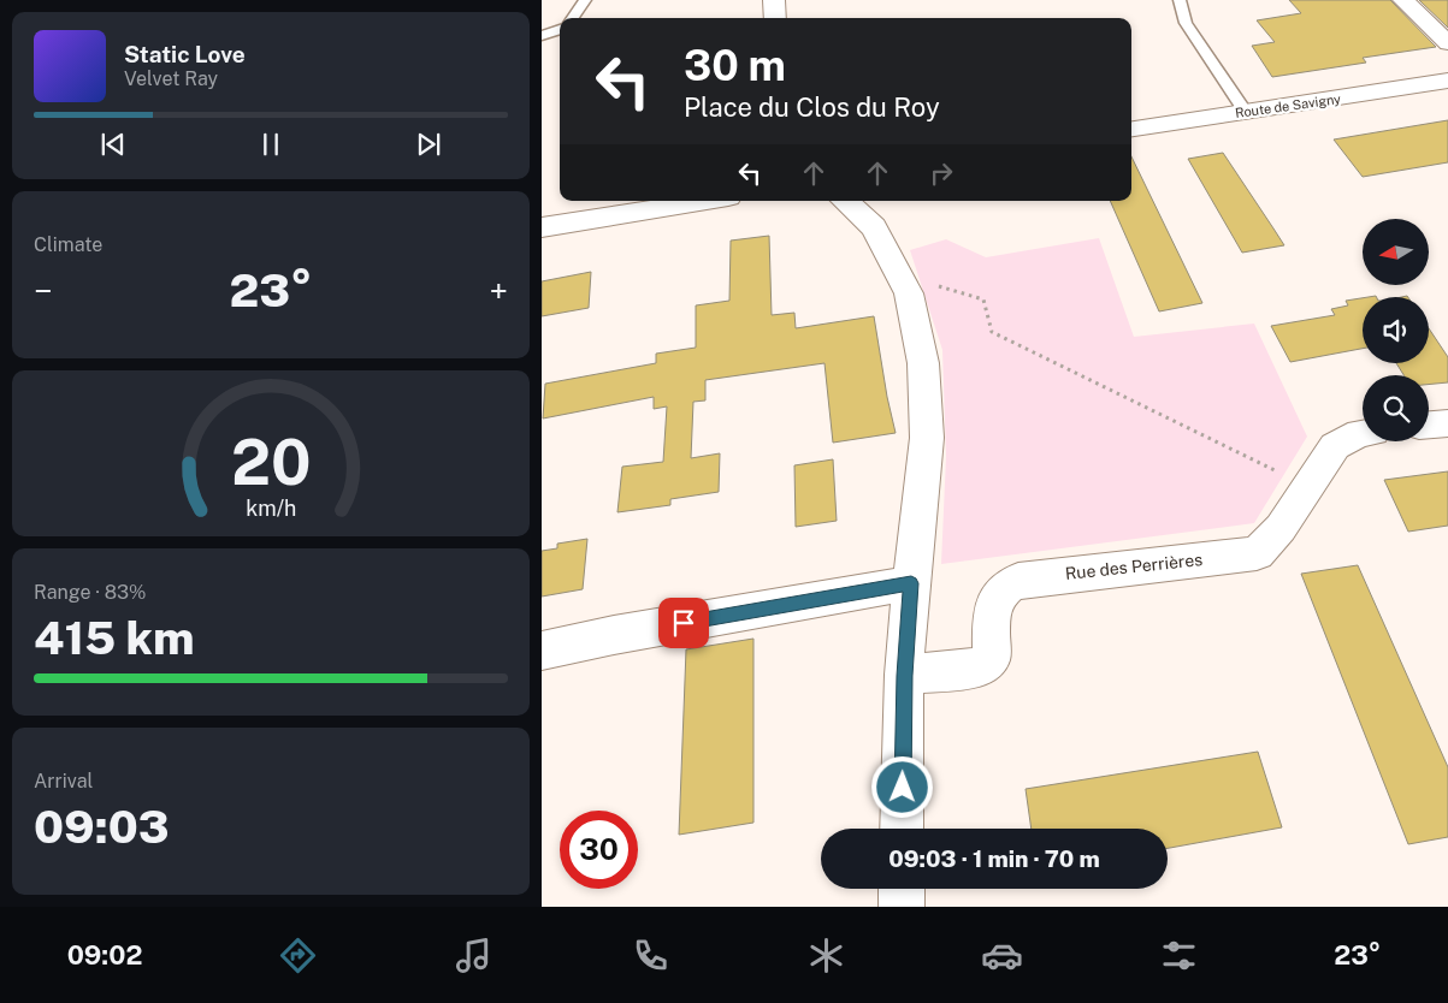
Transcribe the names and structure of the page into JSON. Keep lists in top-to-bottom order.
{
  "streets": {
    "street": ["Route de Savigny", "Rue des Perrières"]
  },
  "north": "left",
  "page": {
    "turn": ["30 m", "Place du Clos du Roy"],
    "song": ["Static Love", "Velvet Ray"],
    "tile": [
      "Climate",
      ["Range · 83%", "415 km"],
      ["Arrival", "09:03"]
    ],
    "heat": ["−", "23°", "+"],
    "limit": "30",
    "trip": "09:03 · 1 min · 70 m",
    "tabs": ["09:02", "23°"],
    "gauge": ["20", "km/h"]
  }
}
